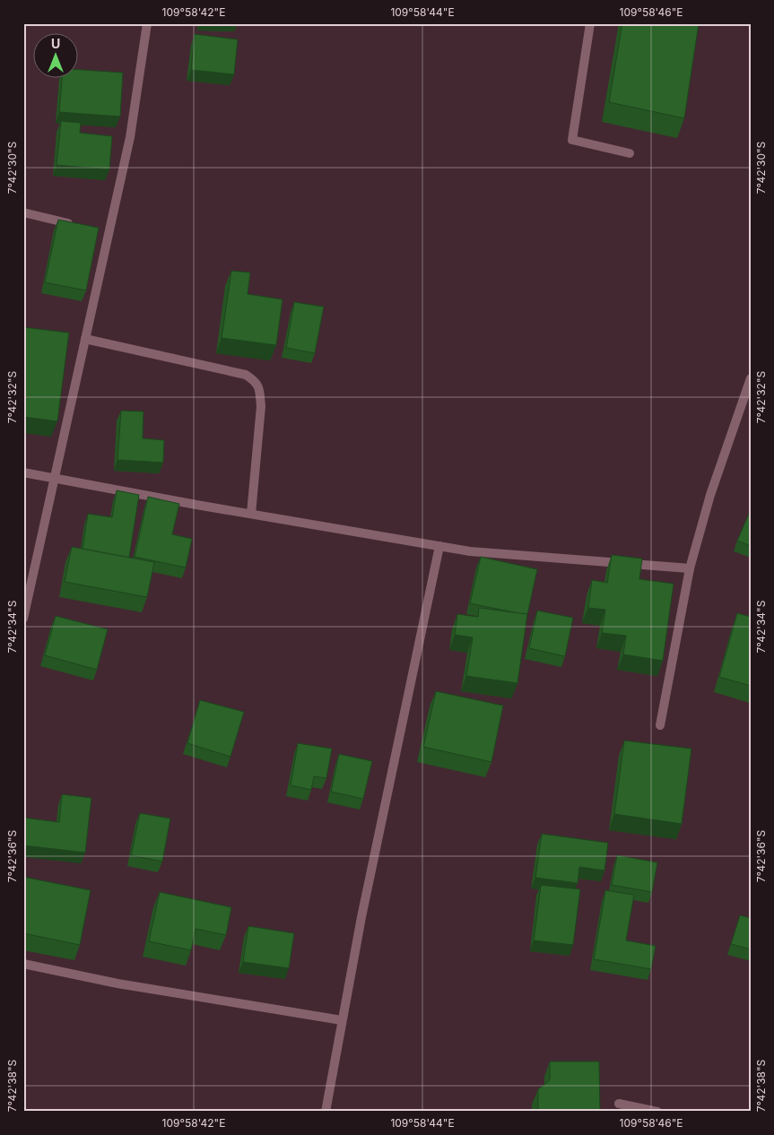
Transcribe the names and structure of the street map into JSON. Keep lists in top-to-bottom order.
{
  "north": "top",
  "coordinates": [
    "109°58'42\"E",
    "109°58'44\"E",
    "109°58'46\"E",
    "7°42'30\"S",
    "7°42'32\"S",
    "7°42'34\"S",
    "7°42'36\"S",
    "7°42'38\"S"
  ]
}
